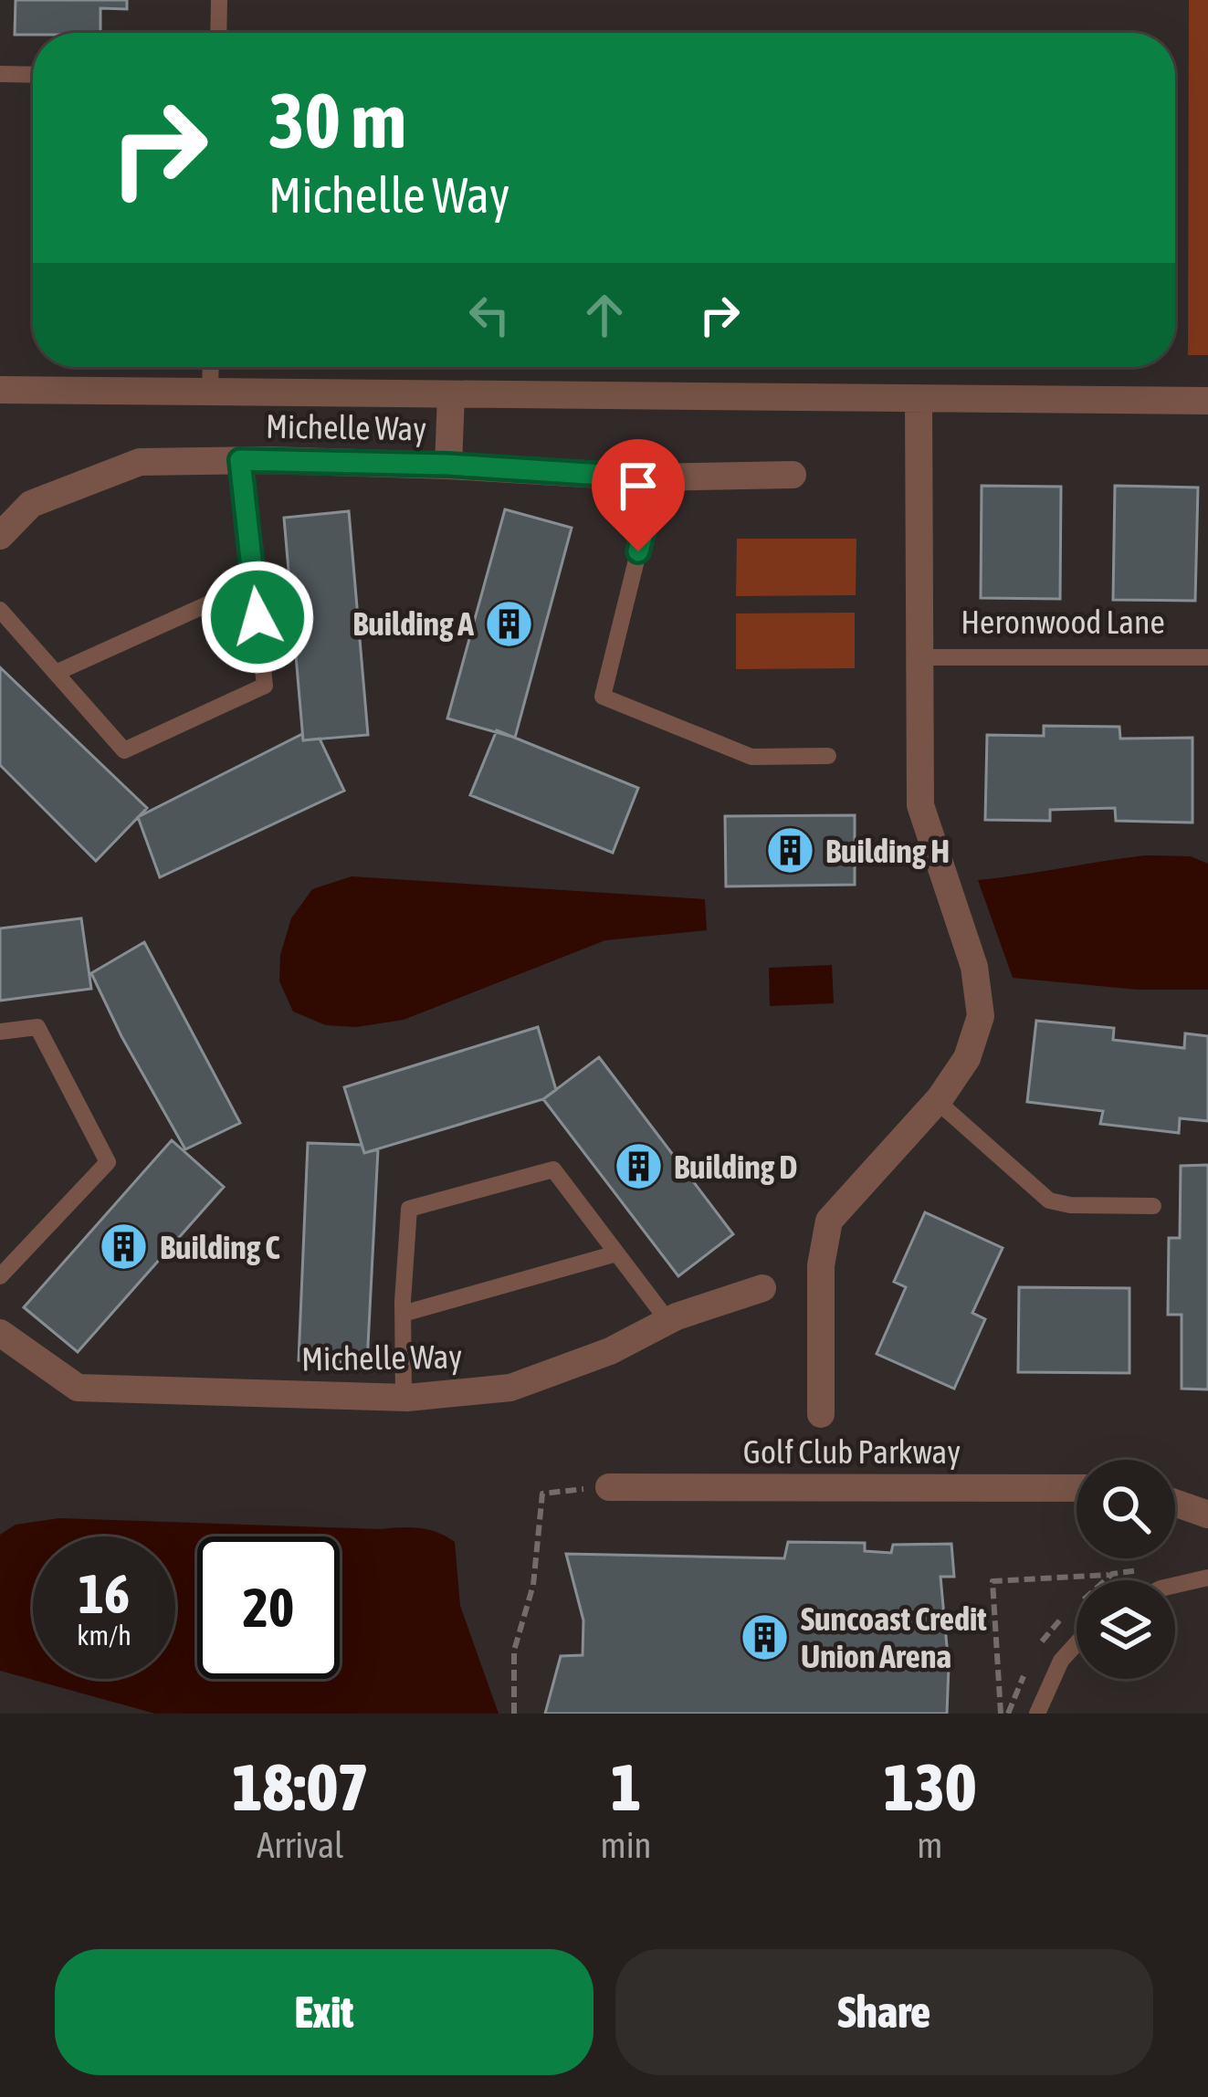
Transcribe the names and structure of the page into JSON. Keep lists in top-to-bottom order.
{
  "streets": {
    "street": ["Michelle Way", "Heronwood Lane", "Golf Club Parkway"]
  },
  "places": {
    "building": [
      "Building A",
      "Building H",
      "Building D",
      "Building C",
      "Suncoast Credit Union Arena"
    ]
  },
  "page": {
    "turn": ["30 m", "Michelle Way"],
    "speed": "16 km/h",
    "limit": "20",
    "eta": [
      "18:07",
      "Arrival",
      "1",
      "min",
      "130",
      "m"
    ],
    "buttons": ["Exit", "Share"]
  }
}
